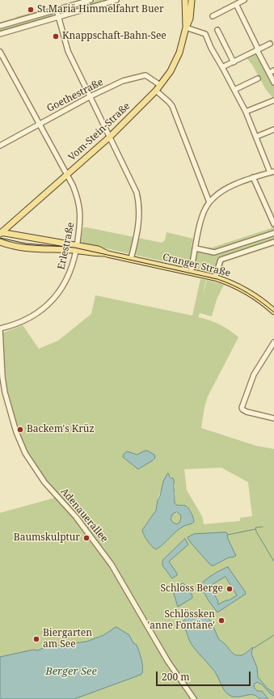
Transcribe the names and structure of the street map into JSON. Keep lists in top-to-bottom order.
{
  "streets": {
    "main road": ["Vom-Stein-Straße", "Cranger Straße"],
    "street": ["Goethestraße", "Erlestraße", "Adenauerallee"]
  },
  "crossings": [
    ["Goethestraße", "Vom-Stein-Straße"],
    ["Goethestraße", "Erlestraße"],
    ["Vom-Stein-Straße", "Erlestraße"],
    ["Vom-Stein-Straße", "Cranger Straße"],
    ["Erlestraße", "Cranger Straße"],
    ["Erlestraße", "Adenauerallee"]
  ],
  "water": ["Berger See"],
  "places": [
    "St.Mariä Himmelfahrt Buer",
    "Knappschaft-Bahn-See",
    "Backem's Krüz",
    "Baumskulptur",
    "Schloss Berge",
    "Schlössken 'anne Fontäne'",
    "Biergarten am See"
  ],
  "scale_bar": "200 m"
}
